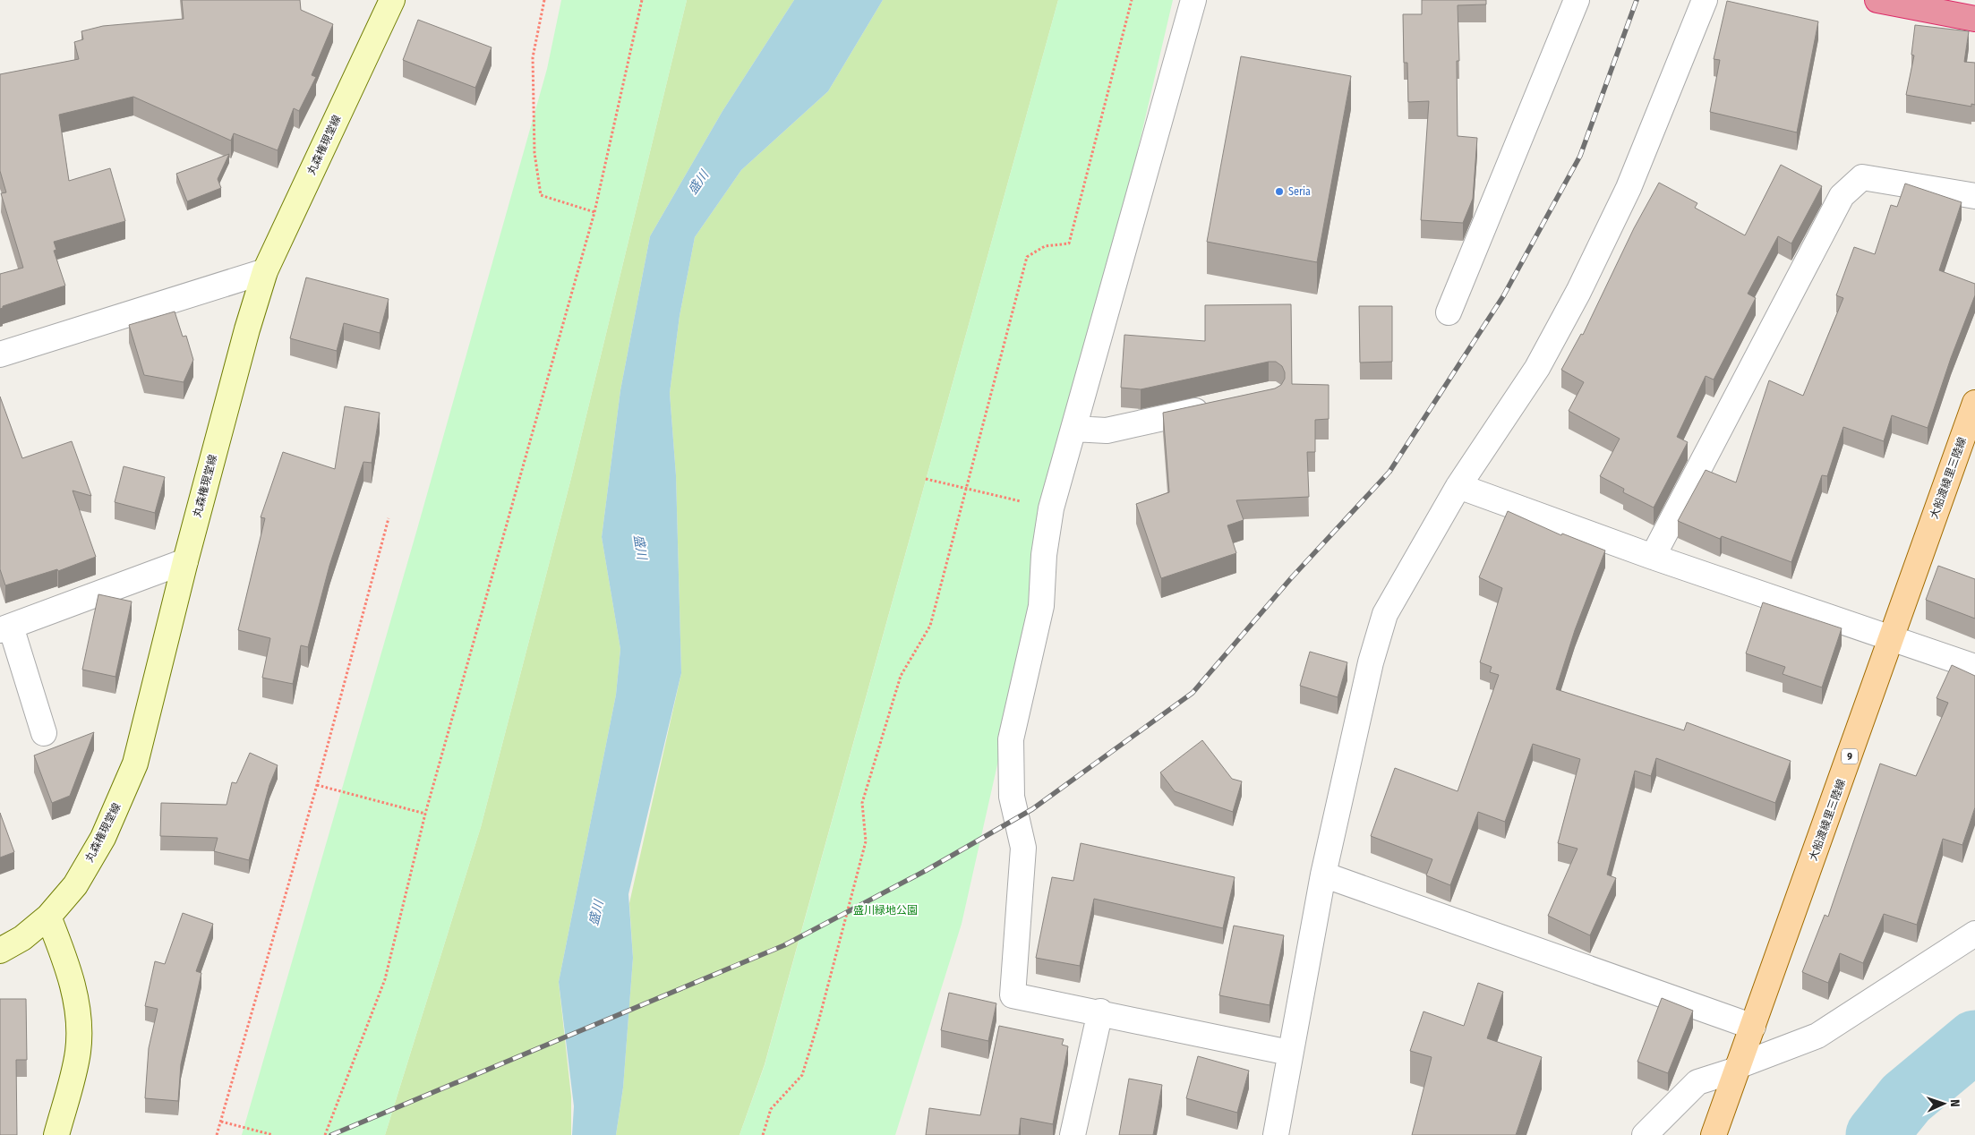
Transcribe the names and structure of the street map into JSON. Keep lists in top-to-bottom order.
{
  "streets": {
    "main road": ["丸森権現堂線", "大船渡綾里三陸線", "9"]
  },
  "water": ["盛川"],
  "parks": ["盛川緑地公園"],
  "places": ["Seria"],
  "north": "right"
}
